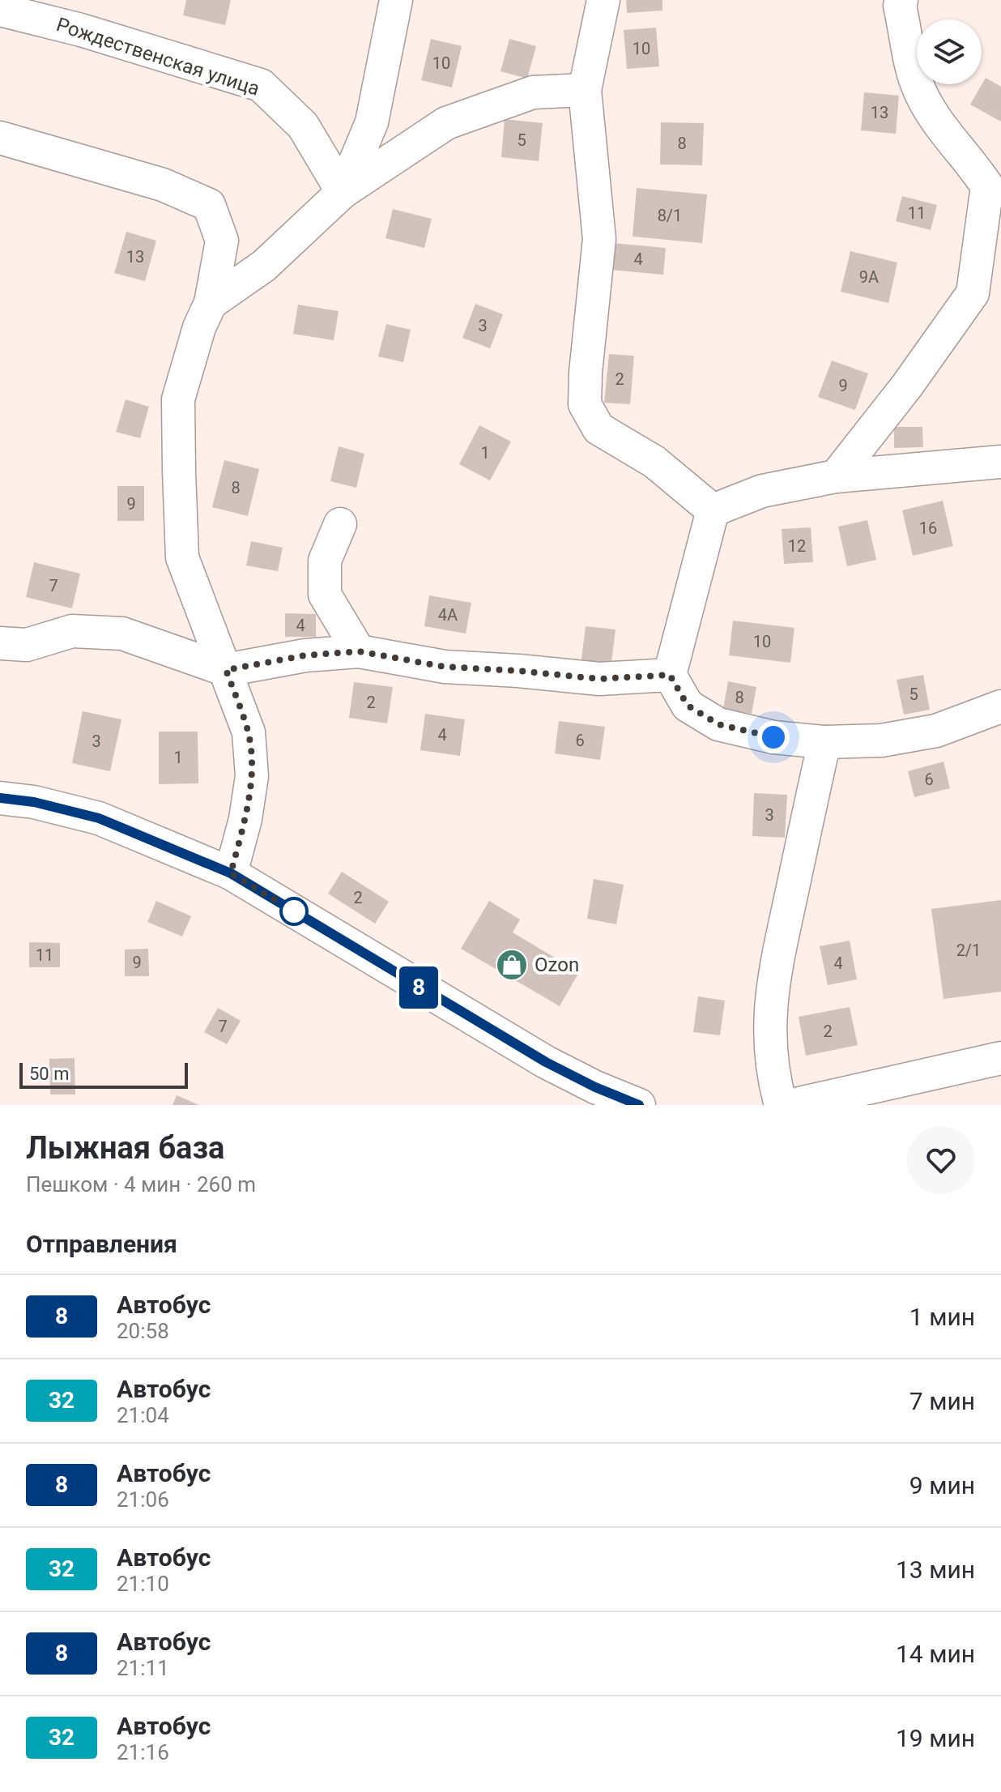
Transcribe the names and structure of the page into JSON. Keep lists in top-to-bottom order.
{
  "streets": {
    "street": ["Рождественская улица"]
  },
  "places": {
    "shop": ["Ozon"]
  },
  "lines": ["bus line 8"],
  "house_numbers": [
    "10",
    "10",
    "13",
    "5",
    "8",
    "11",
    "8/1",
    "13",
    "4",
    "9А",
    "3",
    "2",
    "9",
    "1",
    "8",
    "9",
    "16",
    "12",
    "7",
    "4А",
    "4",
    "10",
    "5",
    "8",
    "2",
    "4",
    "6",
    "3",
    "1",
    "6",
    "3",
    "2",
    "2/1",
    "11",
    "9",
    "4",
    "7",
    "2"
  ],
  "scale_bar": "50 m",
  "page": {
    "on_map": "8",
    "scale": "50 m",
    "heading": [
      ["Лыжная база", "Пешком · 4 мин · 260 m"],
      "Отправления"
    ],
    "list": [
      {
        "mark": "8",
        "name": "Автобус",
        "note": "20:58",
        "value": "1 мин"
      },
      {
        "mark": "32",
        "name": "Автобус",
        "note": "21:04",
        "value": "7 мин"
      },
      {
        "mark": "8",
        "name": "Автобус",
        "note": "21:06",
        "value": "9 мин"
      },
      {
        "mark": "32",
        "name": "Автобус",
        "note": "21:10",
        "value": "13 мин"
      },
      {
        "mark": "8",
        "name": "Автобус",
        "note": "21:11",
        "value": "14 мин"
      },
      {
        "mark": "32",
        "name": "Автобус",
        "note": "21:16",
        "value": "19 мин"
      }
    ]
  }
}
